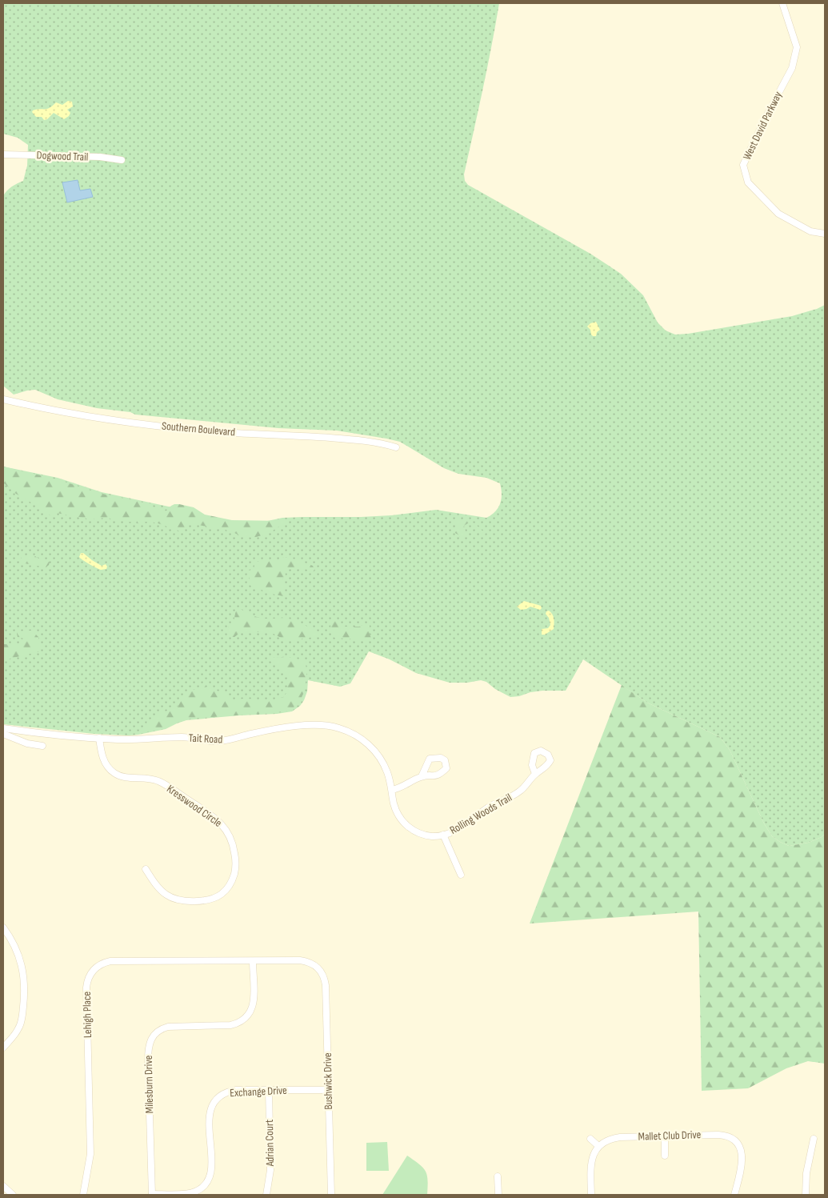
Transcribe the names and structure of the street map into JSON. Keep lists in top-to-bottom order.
{
  "streets": {
    "street": [
      "West David Parkway",
      "Dogwood Trail",
      "Southern Boulevard",
      "Tait Road",
      "Kresswood Circle",
      "Rolling Woods Trail",
      "Lehigh Place",
      "Bushwick Drive",
      "Milesburn Drive",
      "Exchange Drive",
      "Mallet Club Drive",
      "Adrian Court"
    ]
  },
  "crossings": [
    ["Tait Road", "Kresswood Circle"],
    ["Tait Road", "Rolling Woods Trail"],
    ["Lehigh Place", "Bushwick Drive"],
    ["Lehigh Place", "Milesburn Drive"],
    ["Bushwick Drive", "Exchange Drive"],
    ["Milesburn Drive", "Exchange Drive"],
    ["Exchange Drive", "Adrian Court"]
  ]
}
